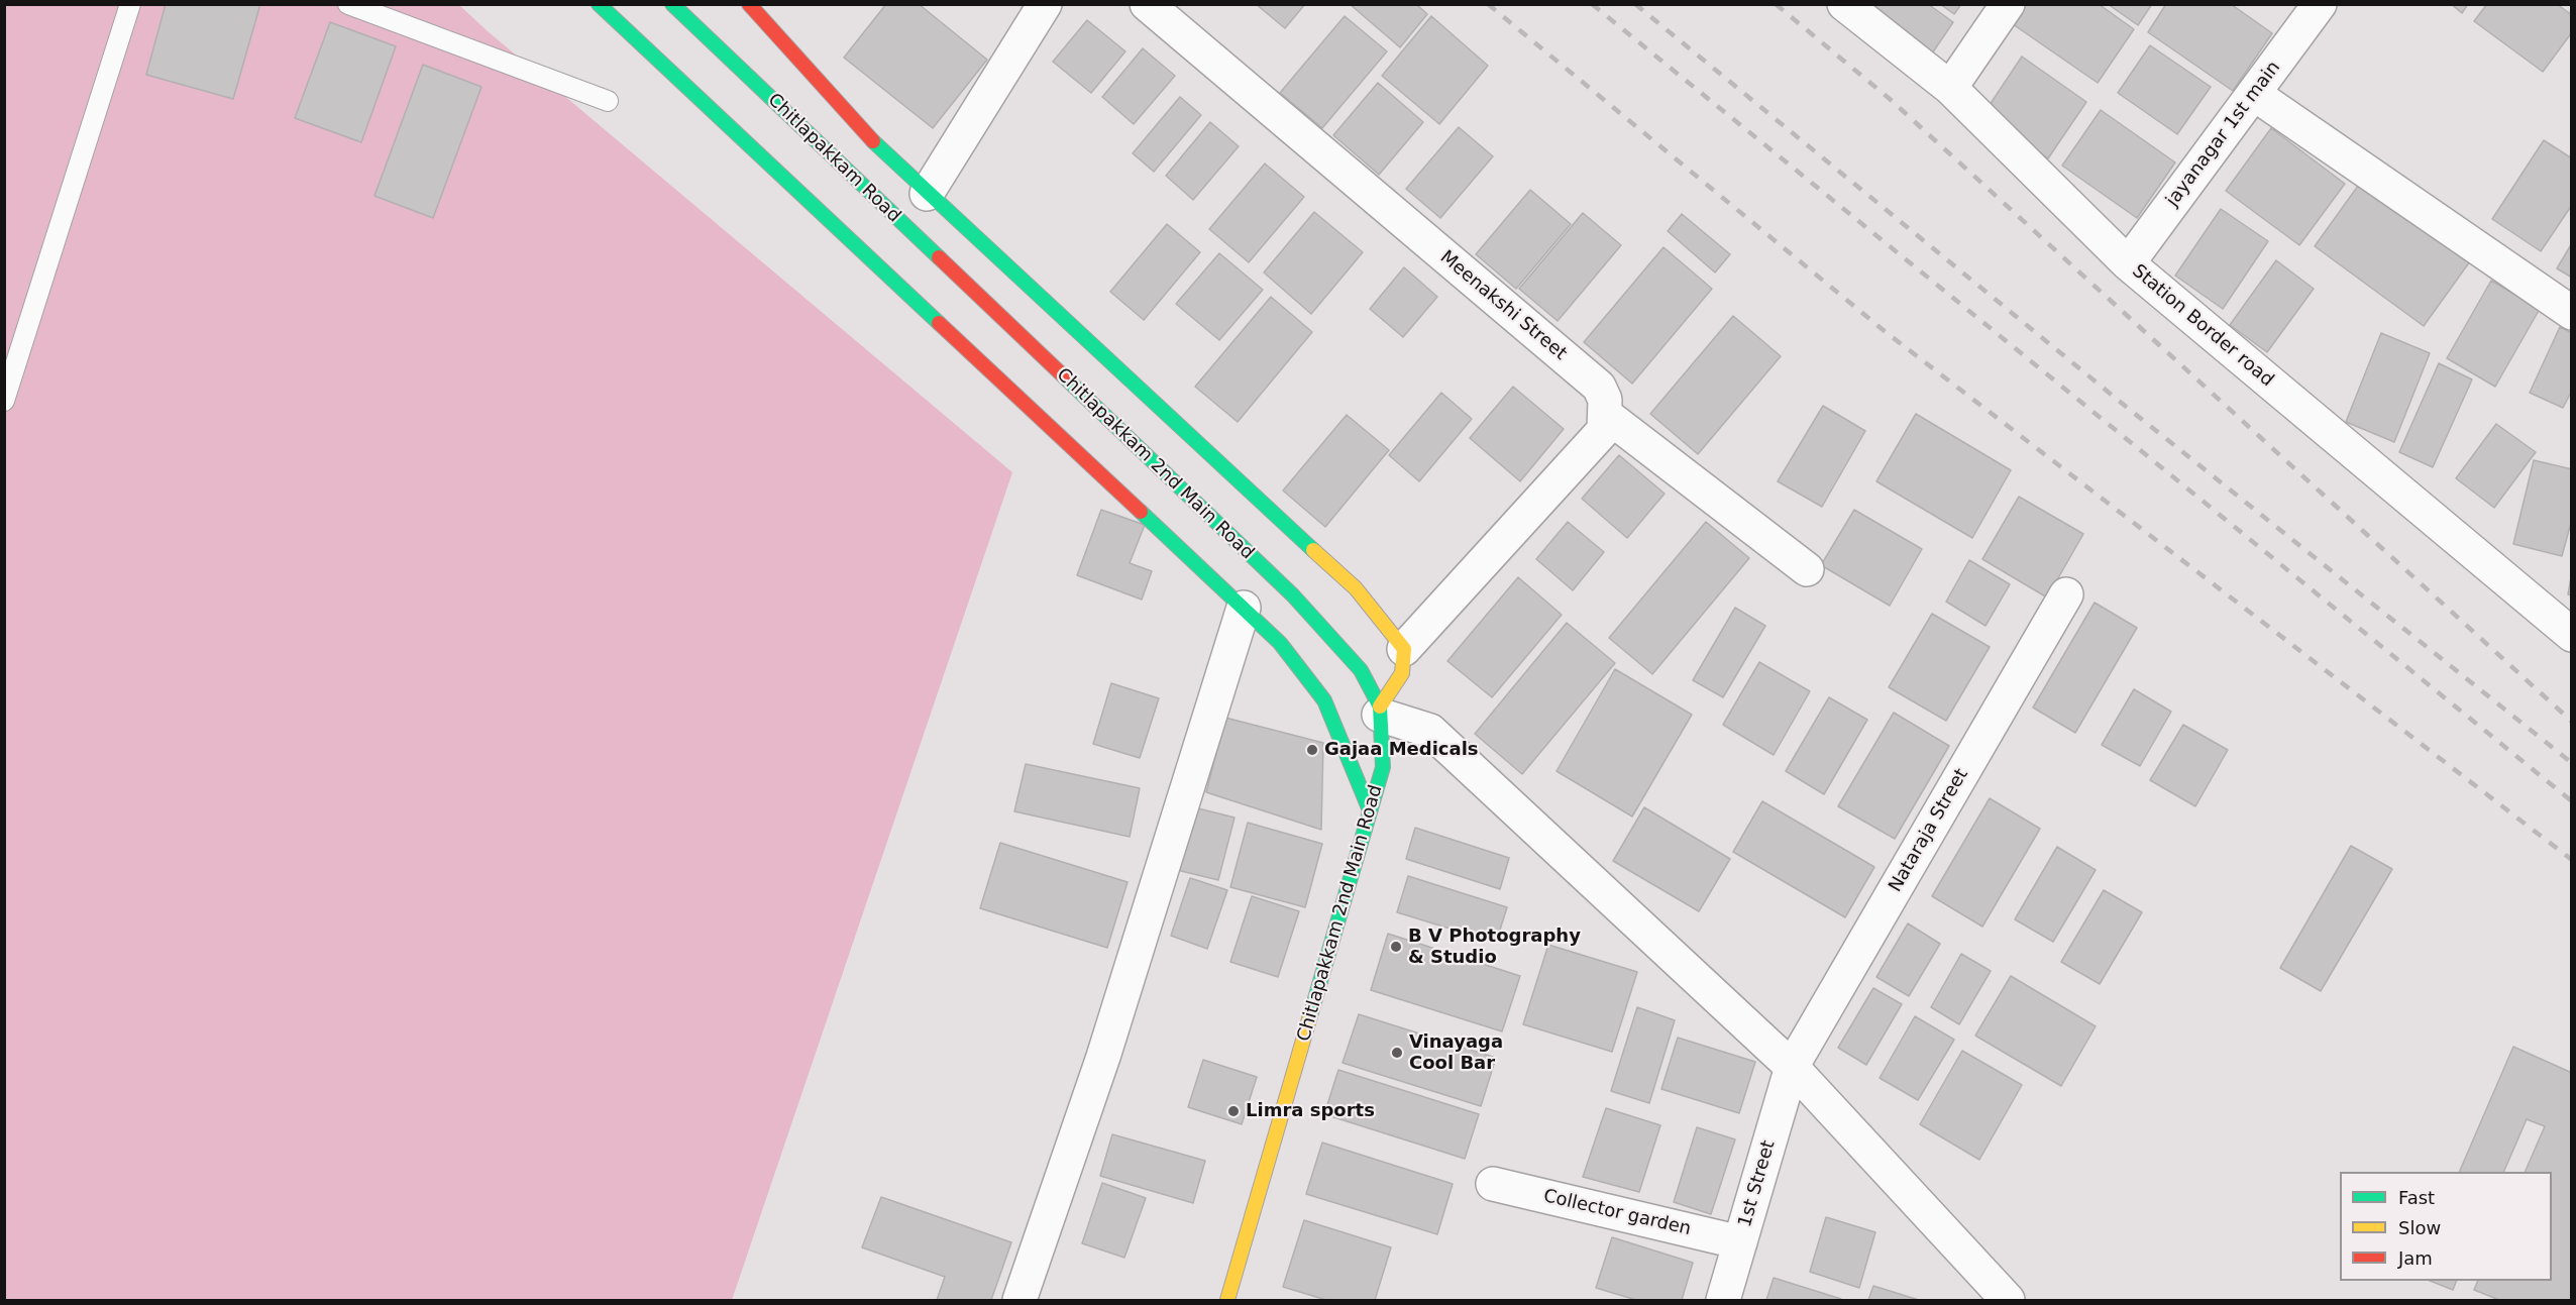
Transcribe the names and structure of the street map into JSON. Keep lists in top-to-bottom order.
{
  "streets": {
    "street": [
      "jayanagar 1st main",
      "Chitlapakkam Road",
      "Meenakshi Street",
      "Station Border road",
      "Chitlapakkam 2nd Main Road",
      "Nataraja Street",
      "1st Street",
      "Collector garden"
    ]
  },
  "crossings": [
    ["jayanagar 1st main", "Station Border road"],
    ["Chitlapakkam Road", "Chitlapakkam 2nd Main Road"],
    ["Nataraja Street", "1st Street"],
    ["1st Street", "Collector garden"]
  ],
  "places": [
    "Gajaa Medicals",
    "B V Photography & Studio",
    "Vinayaga Cool Bar",
    "Limra sports"
  ],
  "legend": ["Fast", "Slow", "Jam"]
}
